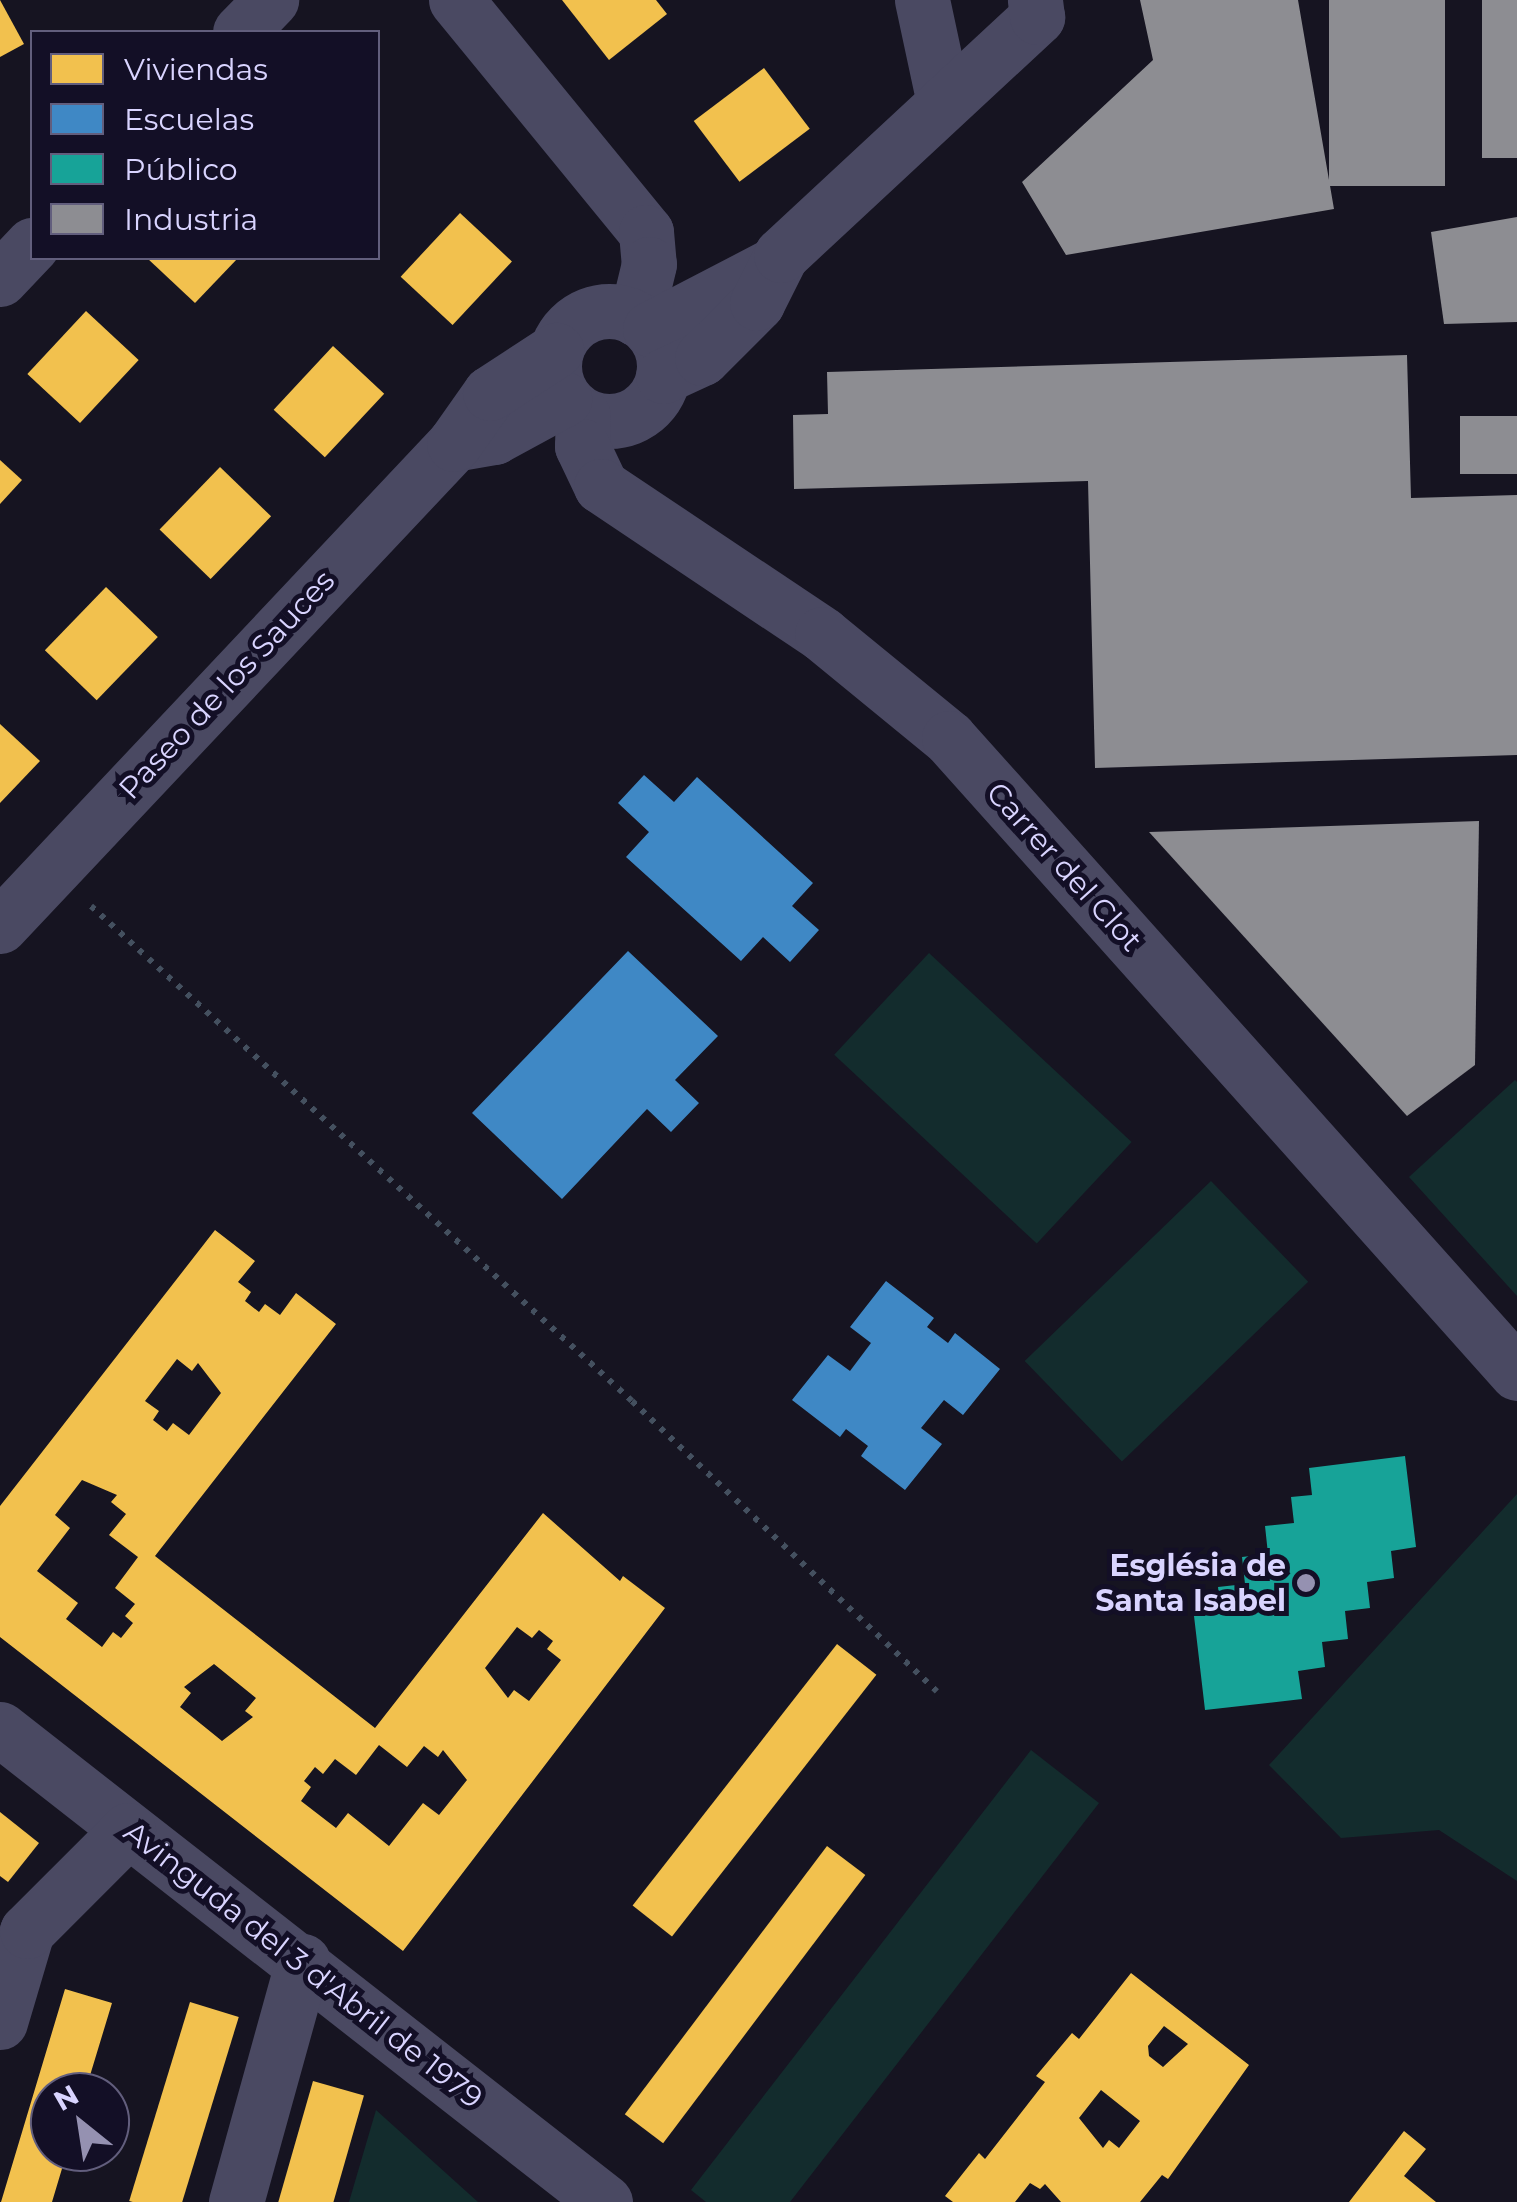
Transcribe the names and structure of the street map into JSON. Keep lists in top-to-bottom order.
{
  "streets": {
    "street": ["Paseo de los Sauces", "Carrer del Clot", "Avinguda del 3 d'Abril de 1979"]
  },
  "crossings": [
    ["Paseo de los Sauces", "Carrer del Clot"]
  ],
  "places": ["Església de Santa Isabel"],
  "legend": [
    "Viviendas",
    "Escuelas",
    "Público",
    "Industria"
  ],
  "north": "top left"
}
